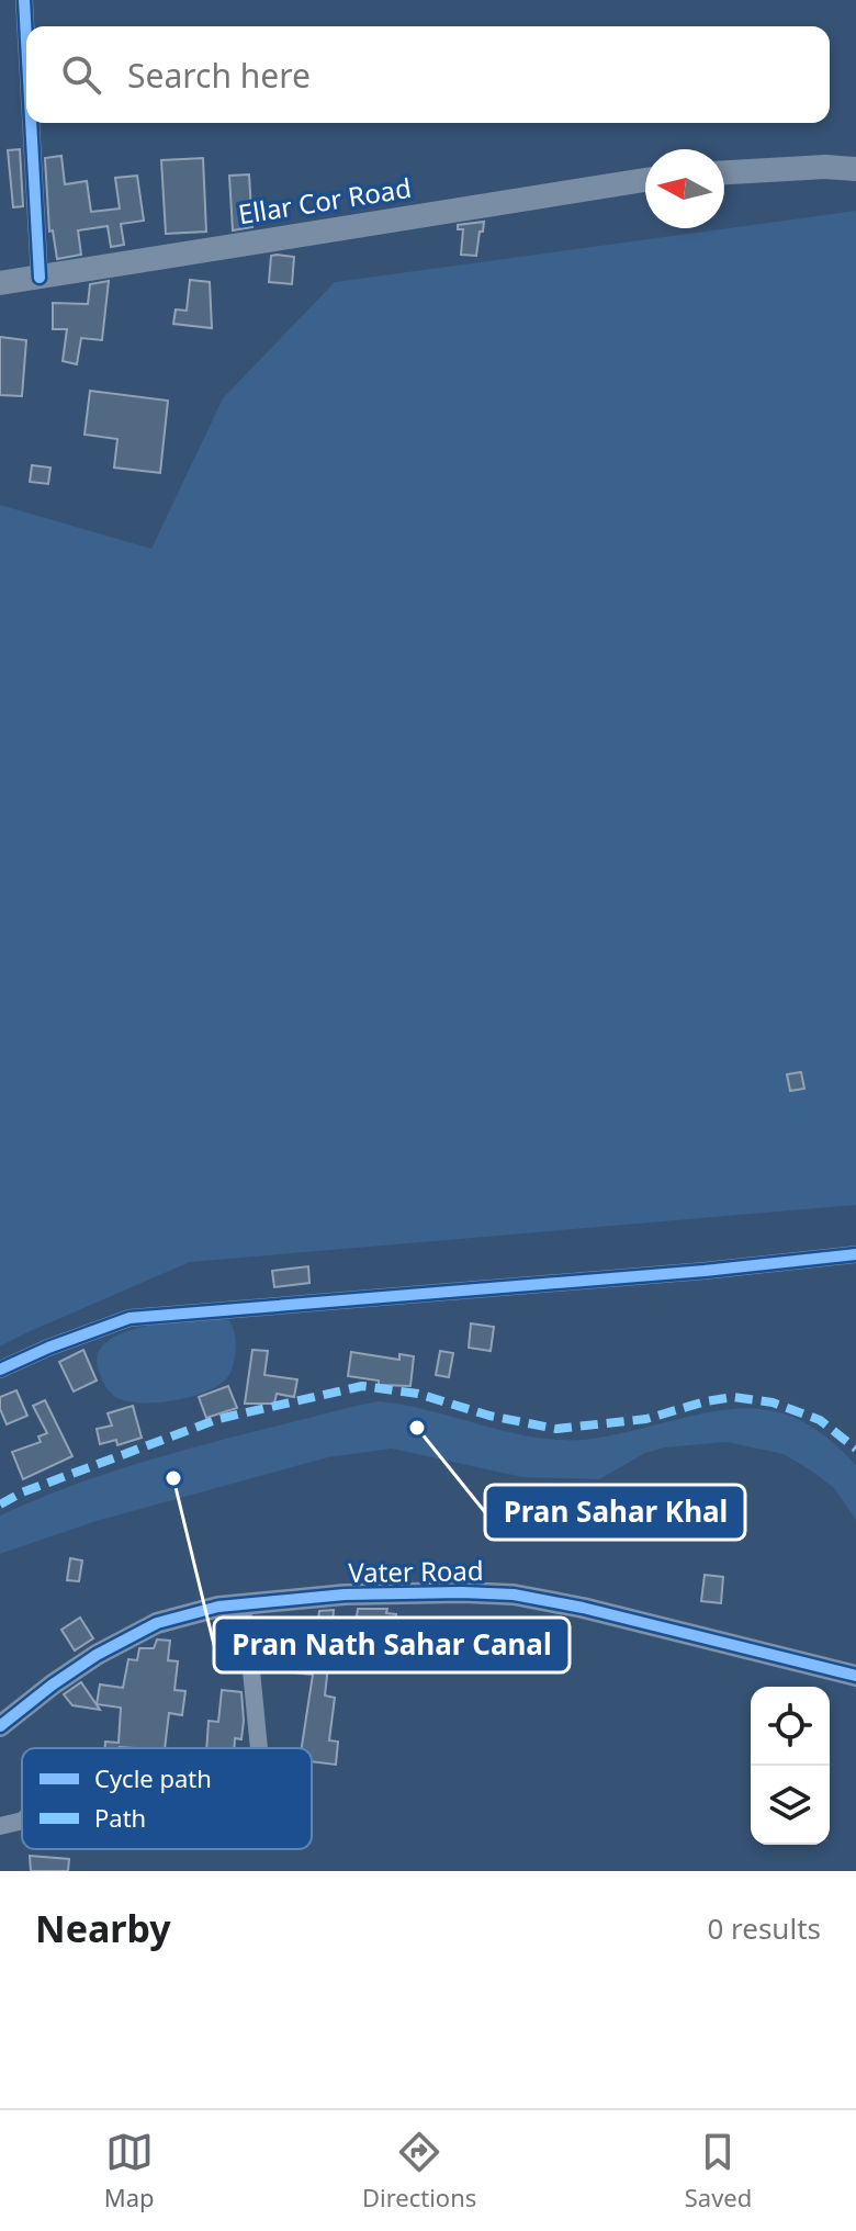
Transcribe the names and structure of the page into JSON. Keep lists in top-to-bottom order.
{
  "streets": {
    "main road": ["Ellar Cor Road"],
    "street": ["Vater Road"]
  },
  "places": ["Pran Sahar Khal", "Pran Nath Sahar Canal"],
  "legend": ["Cycle path", "Path"],
  "north": "left",
  "page": {
    "search": "Search here",
    "heading": ["Nearby", "0 results"],
    "nav": ["Map", "Directions", "Saved"]
  }
}
